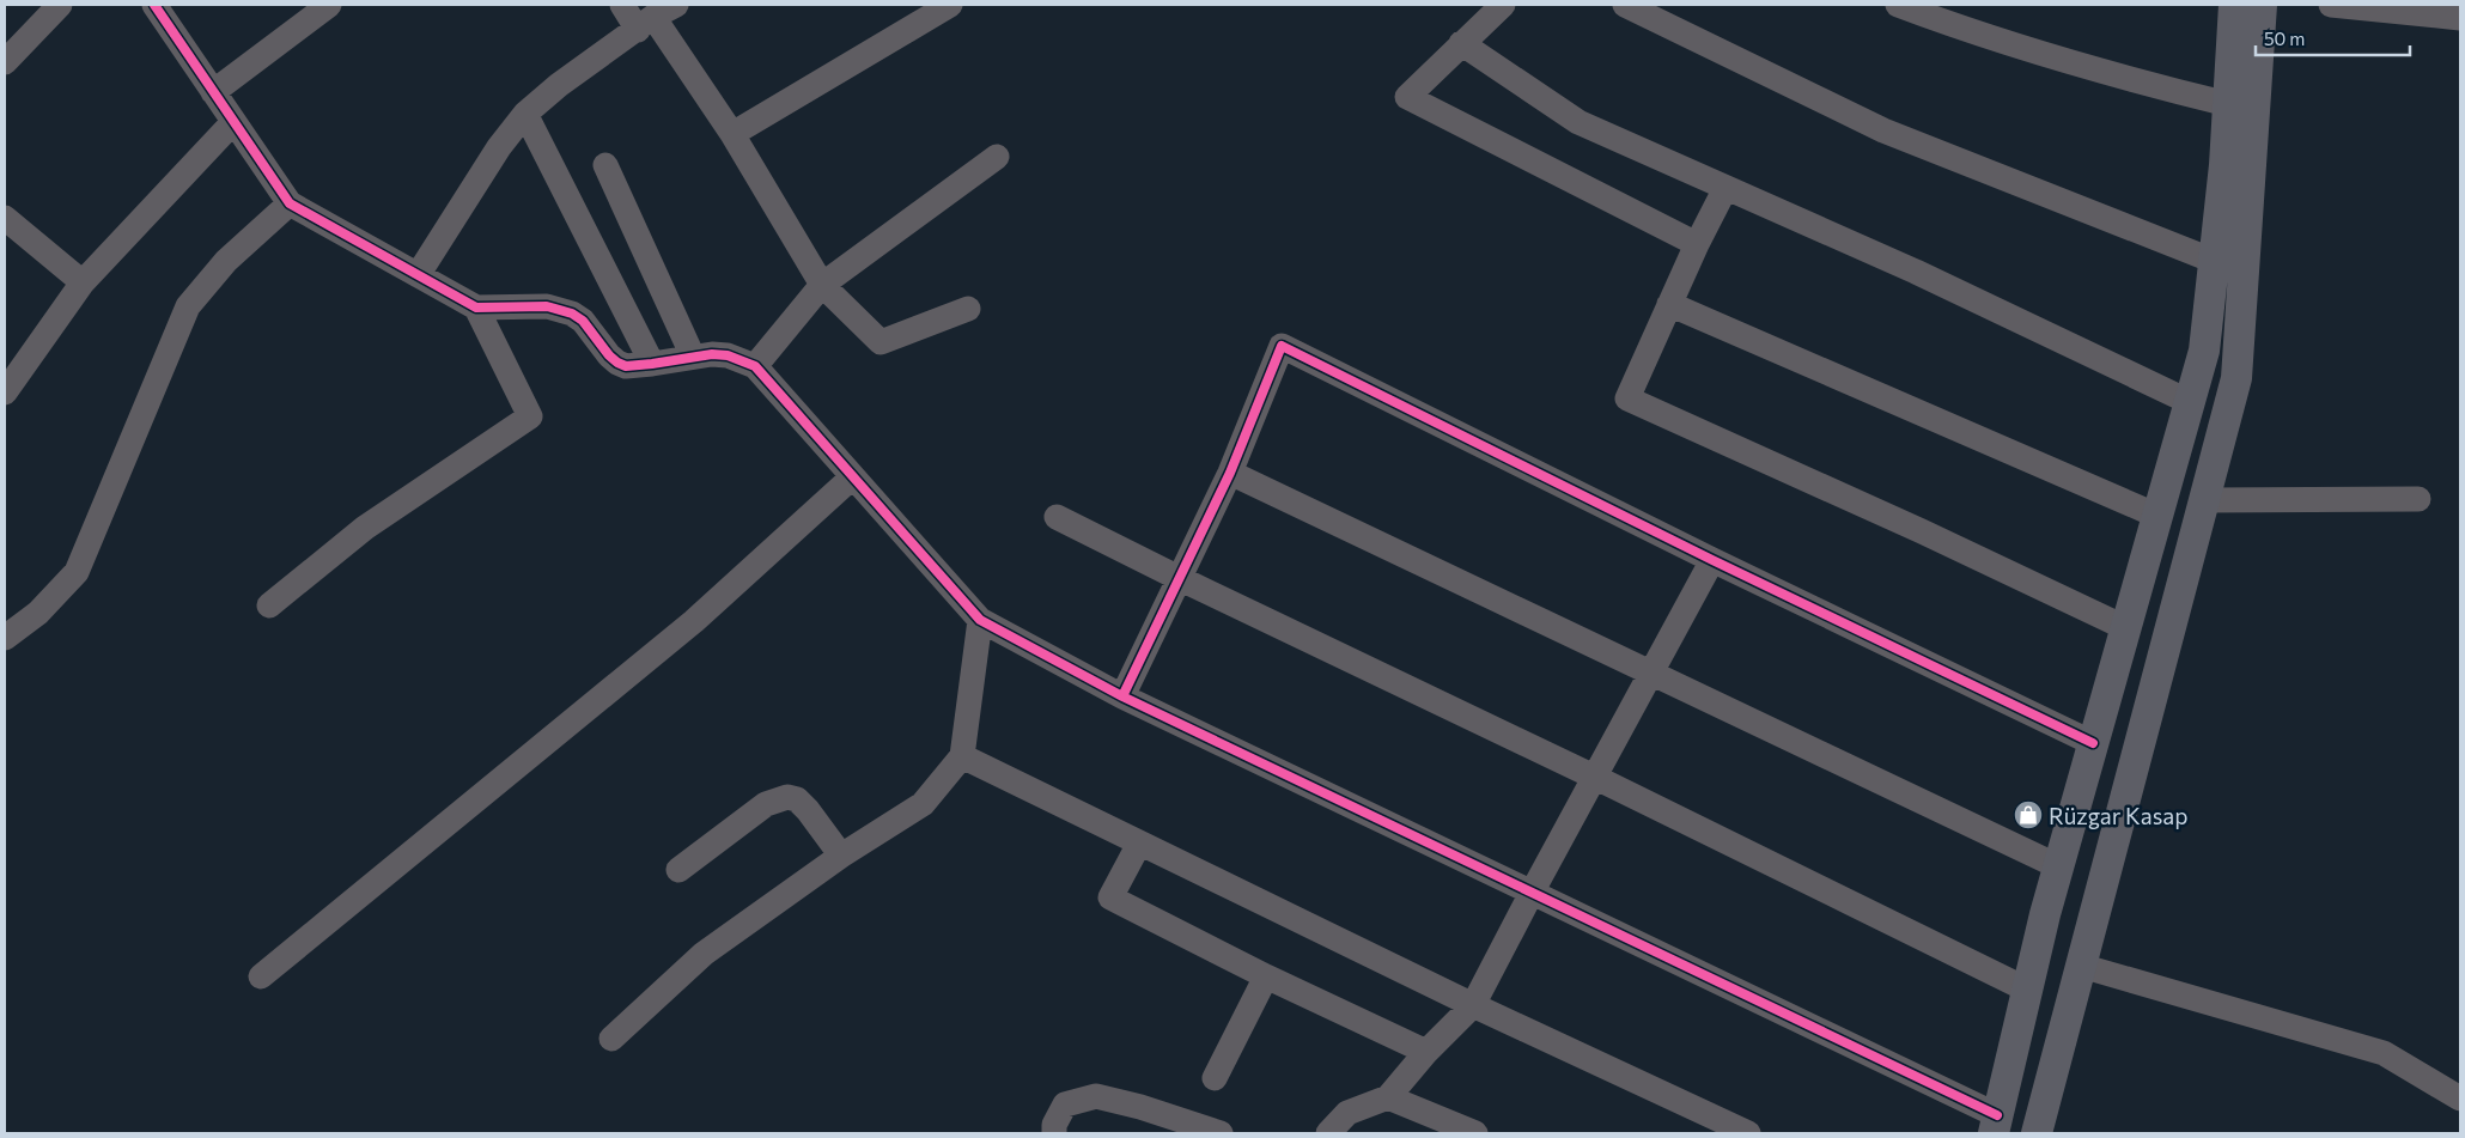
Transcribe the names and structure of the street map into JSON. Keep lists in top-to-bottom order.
{
  "places": {
    "shop": ["Rüzgar Kasap"]
  },
  "scale_bar": "50 m"
}
